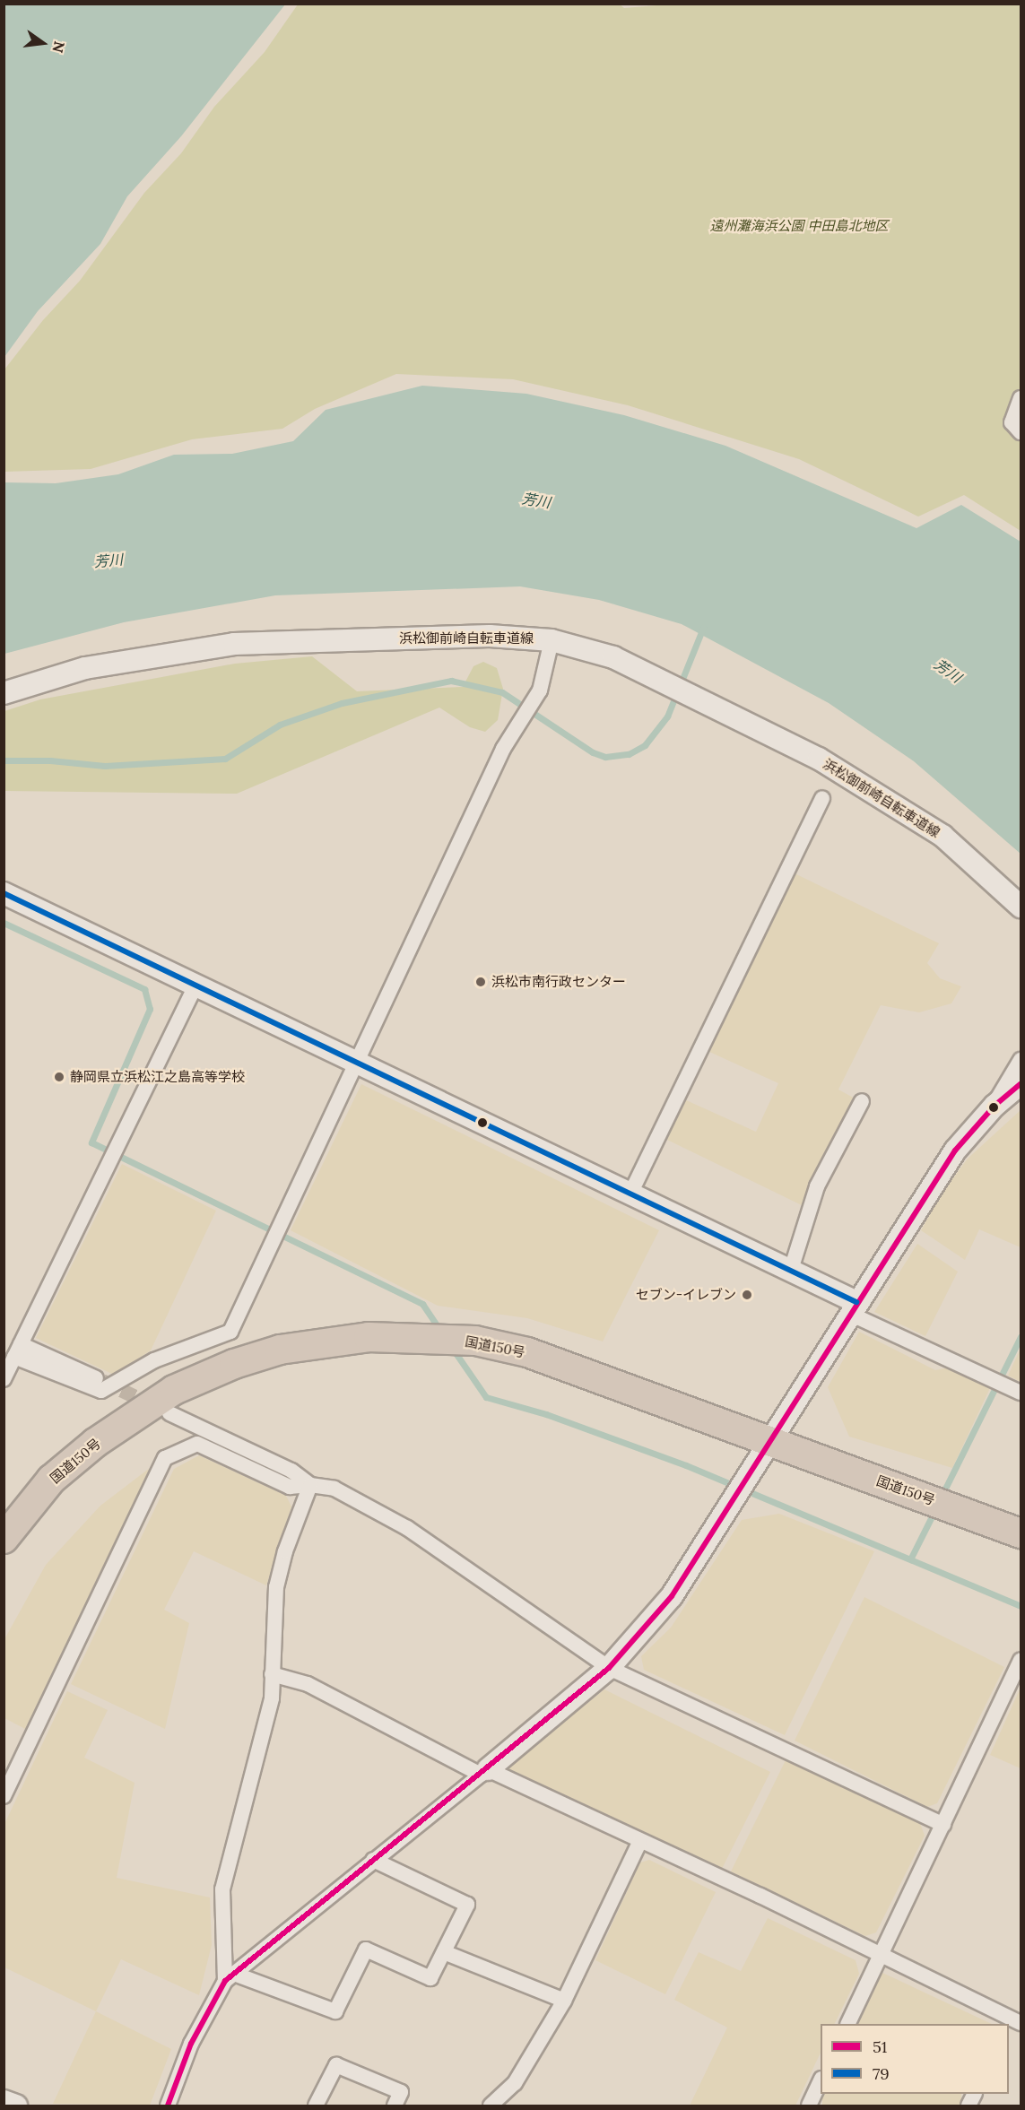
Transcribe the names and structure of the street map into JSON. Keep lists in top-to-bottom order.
{
  "streets": {
    "highway": ["国道150号"],
    "street": ["浜松御前崎自転車道線"]
  },
  "water": ["芳川"],
  "parks": ["遠州灘海浜公園 中田島北地区"],
  "places": ["浜松市南行政センター", "静岡県立浜松江之島高等学校", "セブン-イレブン"],
  "lines": ["transit line 79", "transit line 51"],
  "legend": ["51", "79"],
  "north": "right"
}
